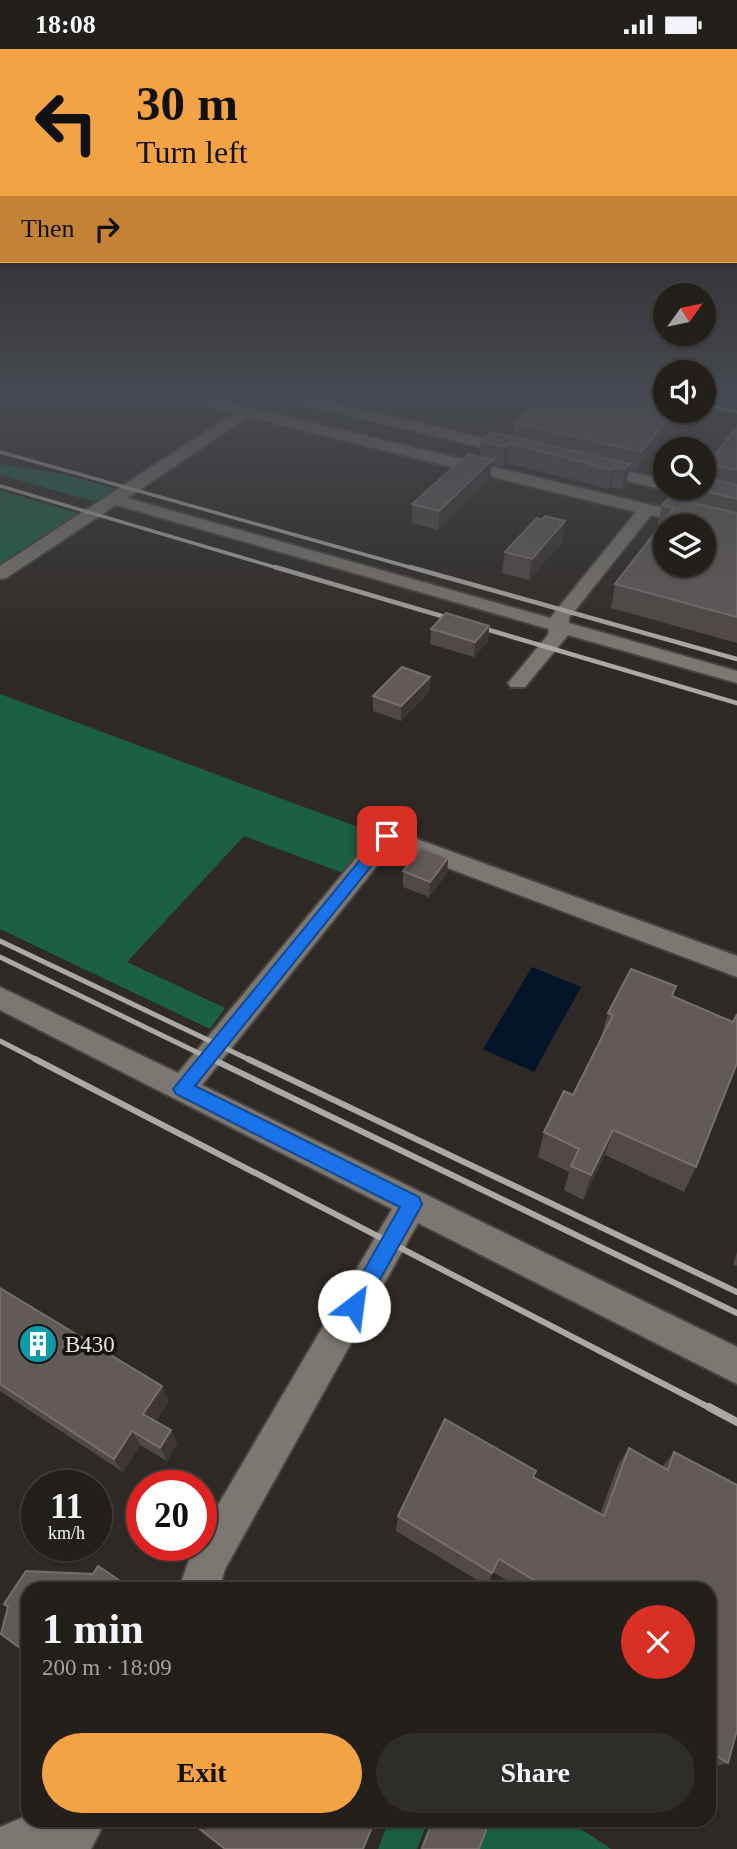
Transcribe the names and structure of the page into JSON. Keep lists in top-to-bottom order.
{
  "places": {
    "building": ["B430"]
  },
  "north": "top right",
  "page": {
    "status": "18:08",
    "turn": ["30 m", "Turn left"],
    "then": "Then",
    "speed": "11 km/h",
    "limit": "20",
    "heading": ["1 min", "200 m · 18:09"],
    "buttons": ["Exit", "Share"]
  }
}
